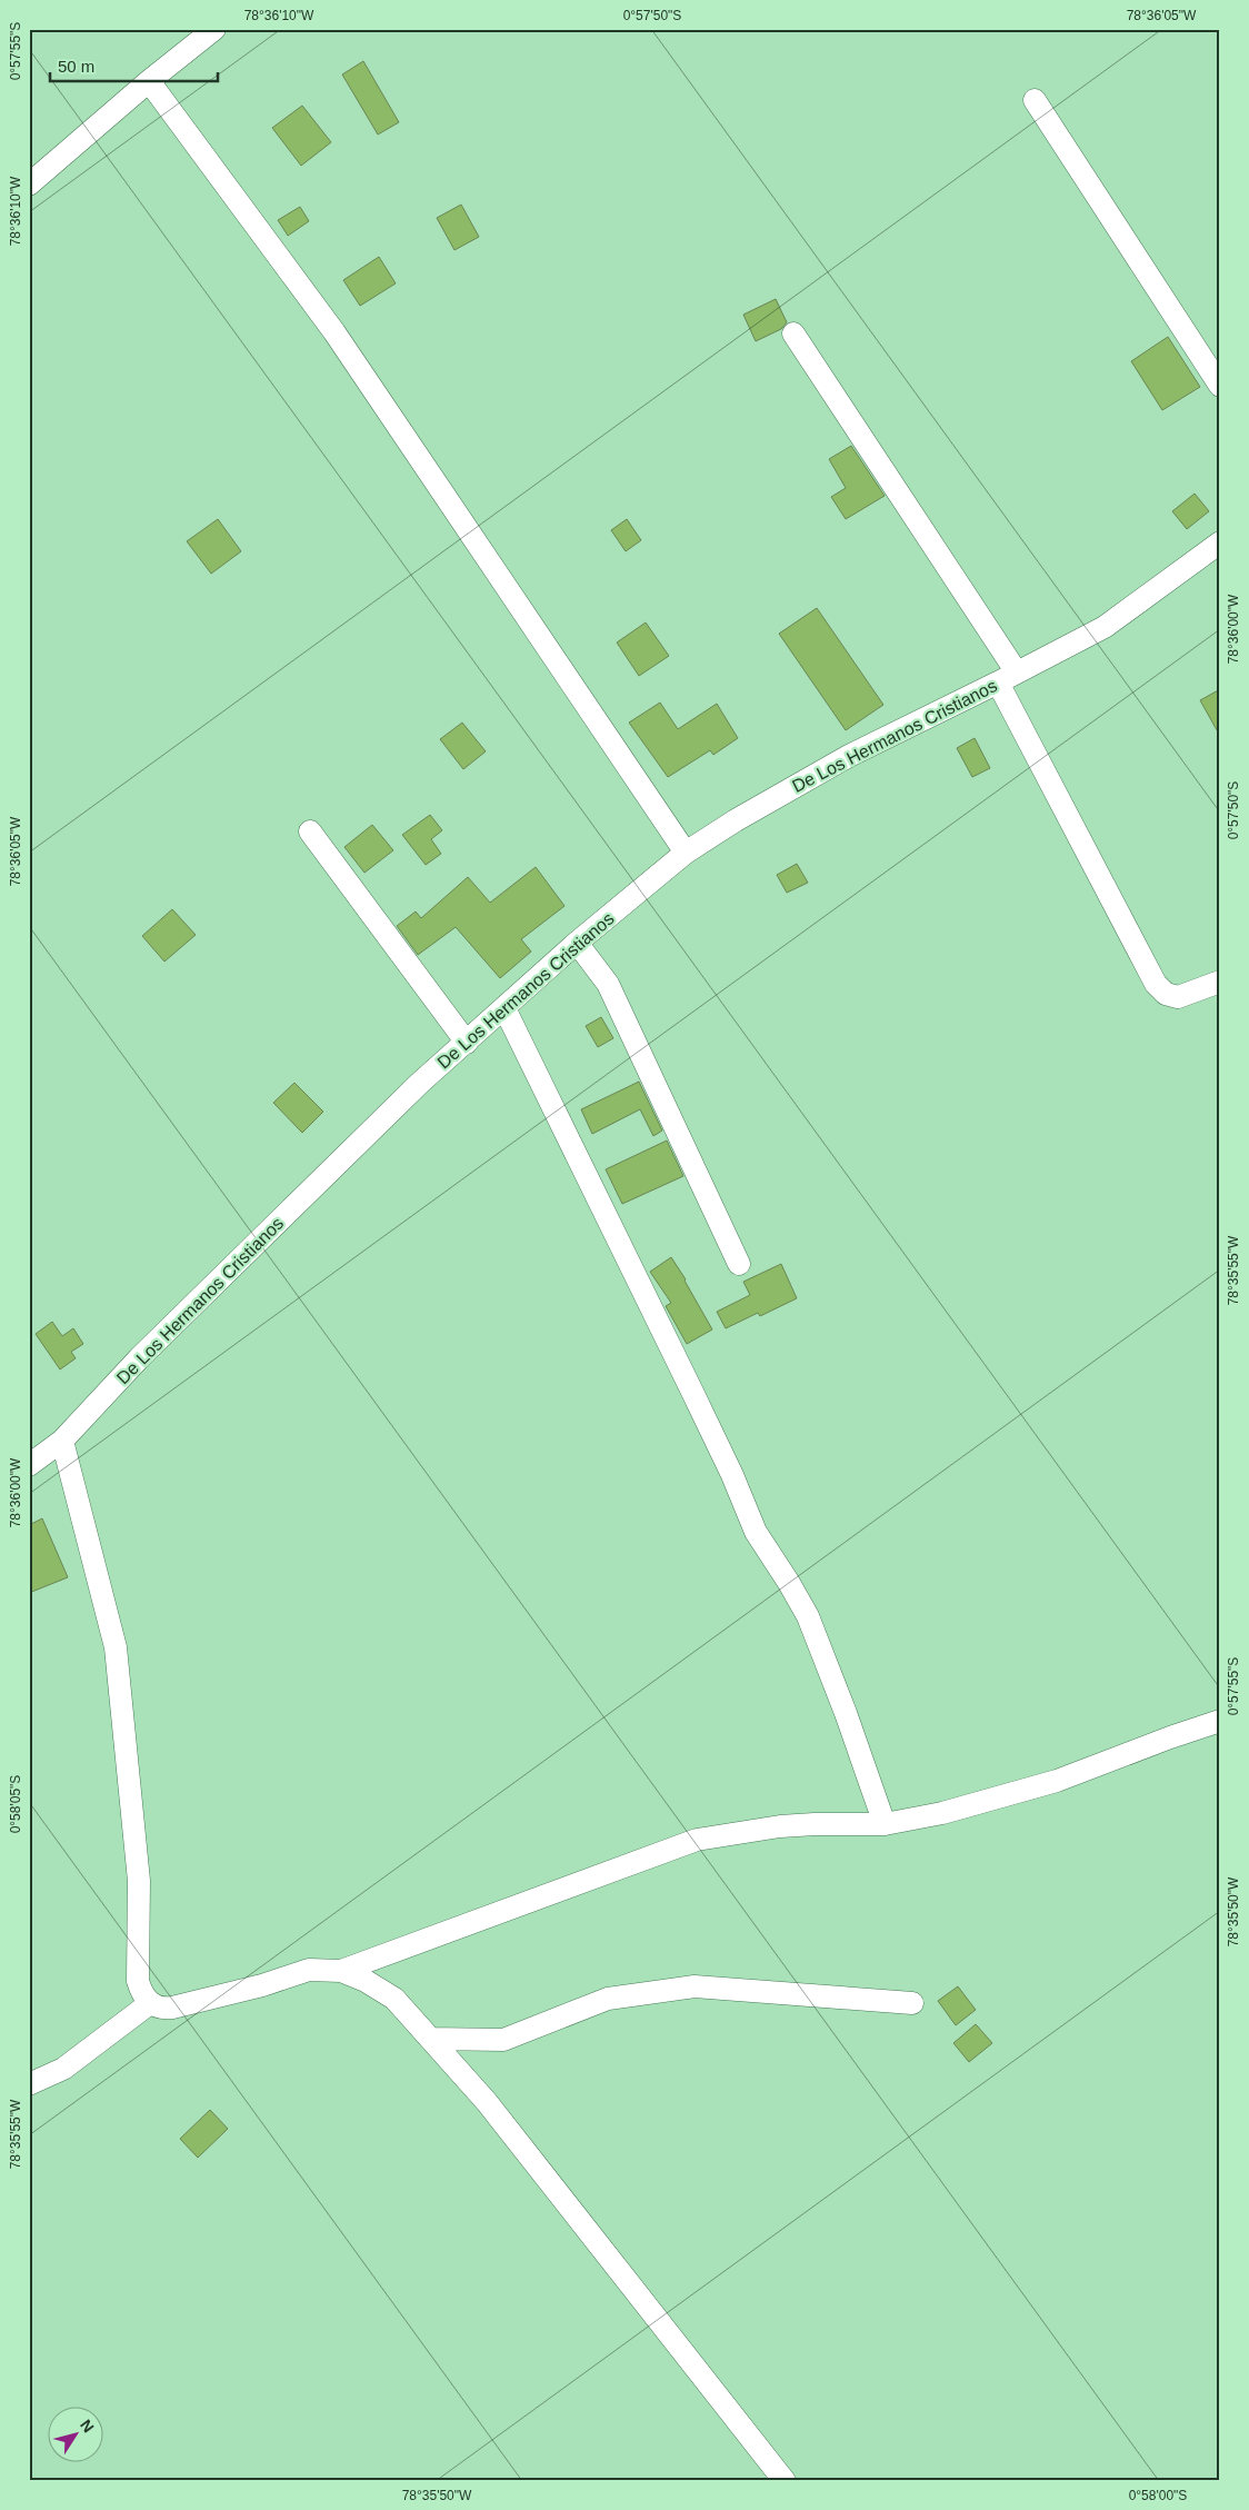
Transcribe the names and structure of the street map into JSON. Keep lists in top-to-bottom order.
{
  "streets": {
    "street": ["De Los Hermanos Cristianos"]
  },
  "scale_bar": "50 m",
  "north": "top right",
  "coordinates": [
    "78°36'10\"W",
    "0°57'50\"S",
    "78°36'05\"W",
    "0°57'55\"S",
    "78°36'00\"W",
    "78°35'55\"W",
    "0°58'05\"S",
    "78°35'50\"W",
    "0°58'00\"S"
  ]
}
